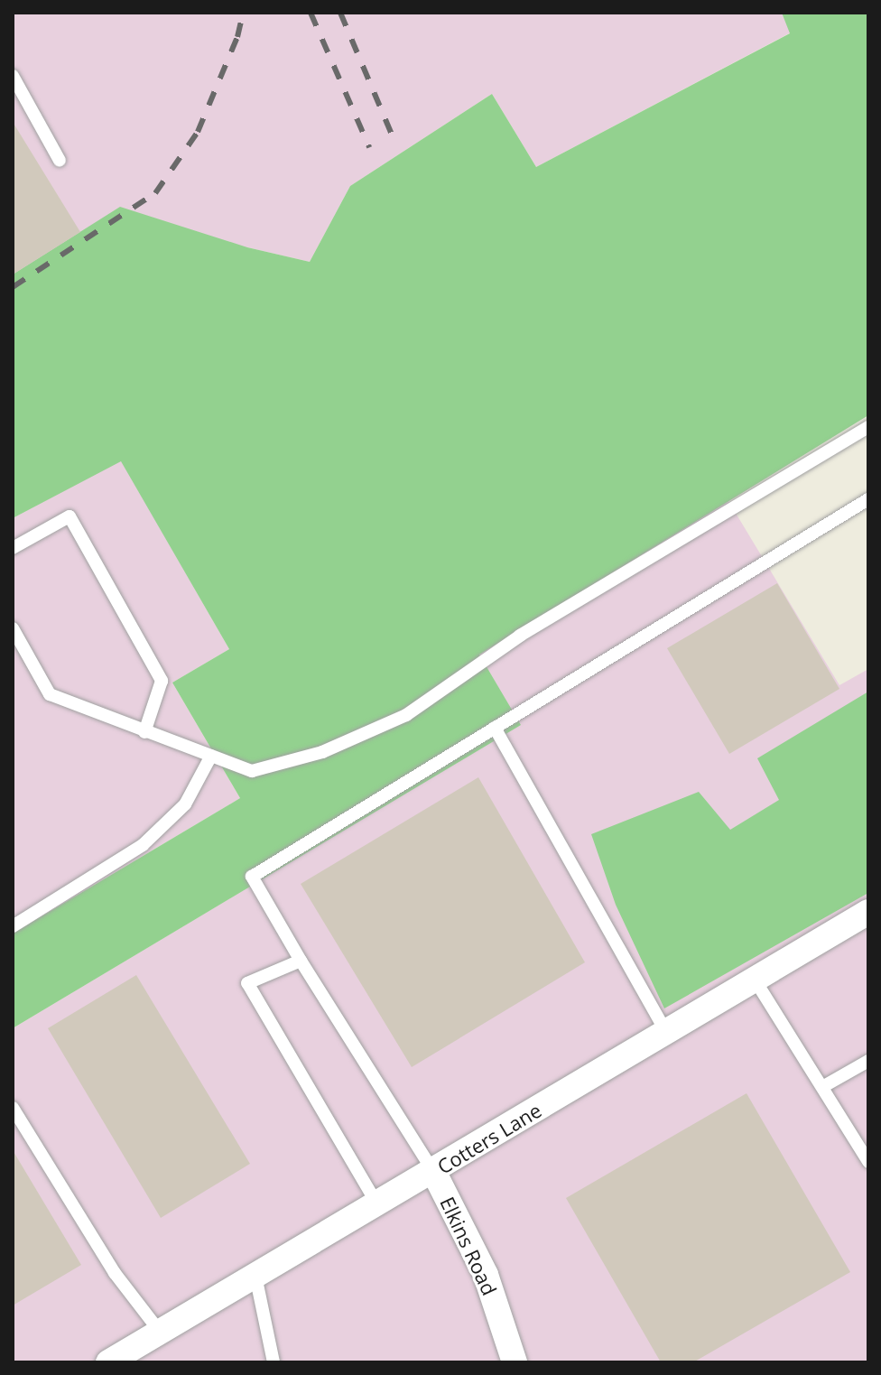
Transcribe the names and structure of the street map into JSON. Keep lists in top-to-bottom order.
{
  "streets": {
    "street": ["Cotters Lane", "Elkins Road"]
  },
  "crossings": [
    ["Cotters Lane", "Elkins Road"]
  ]
}
